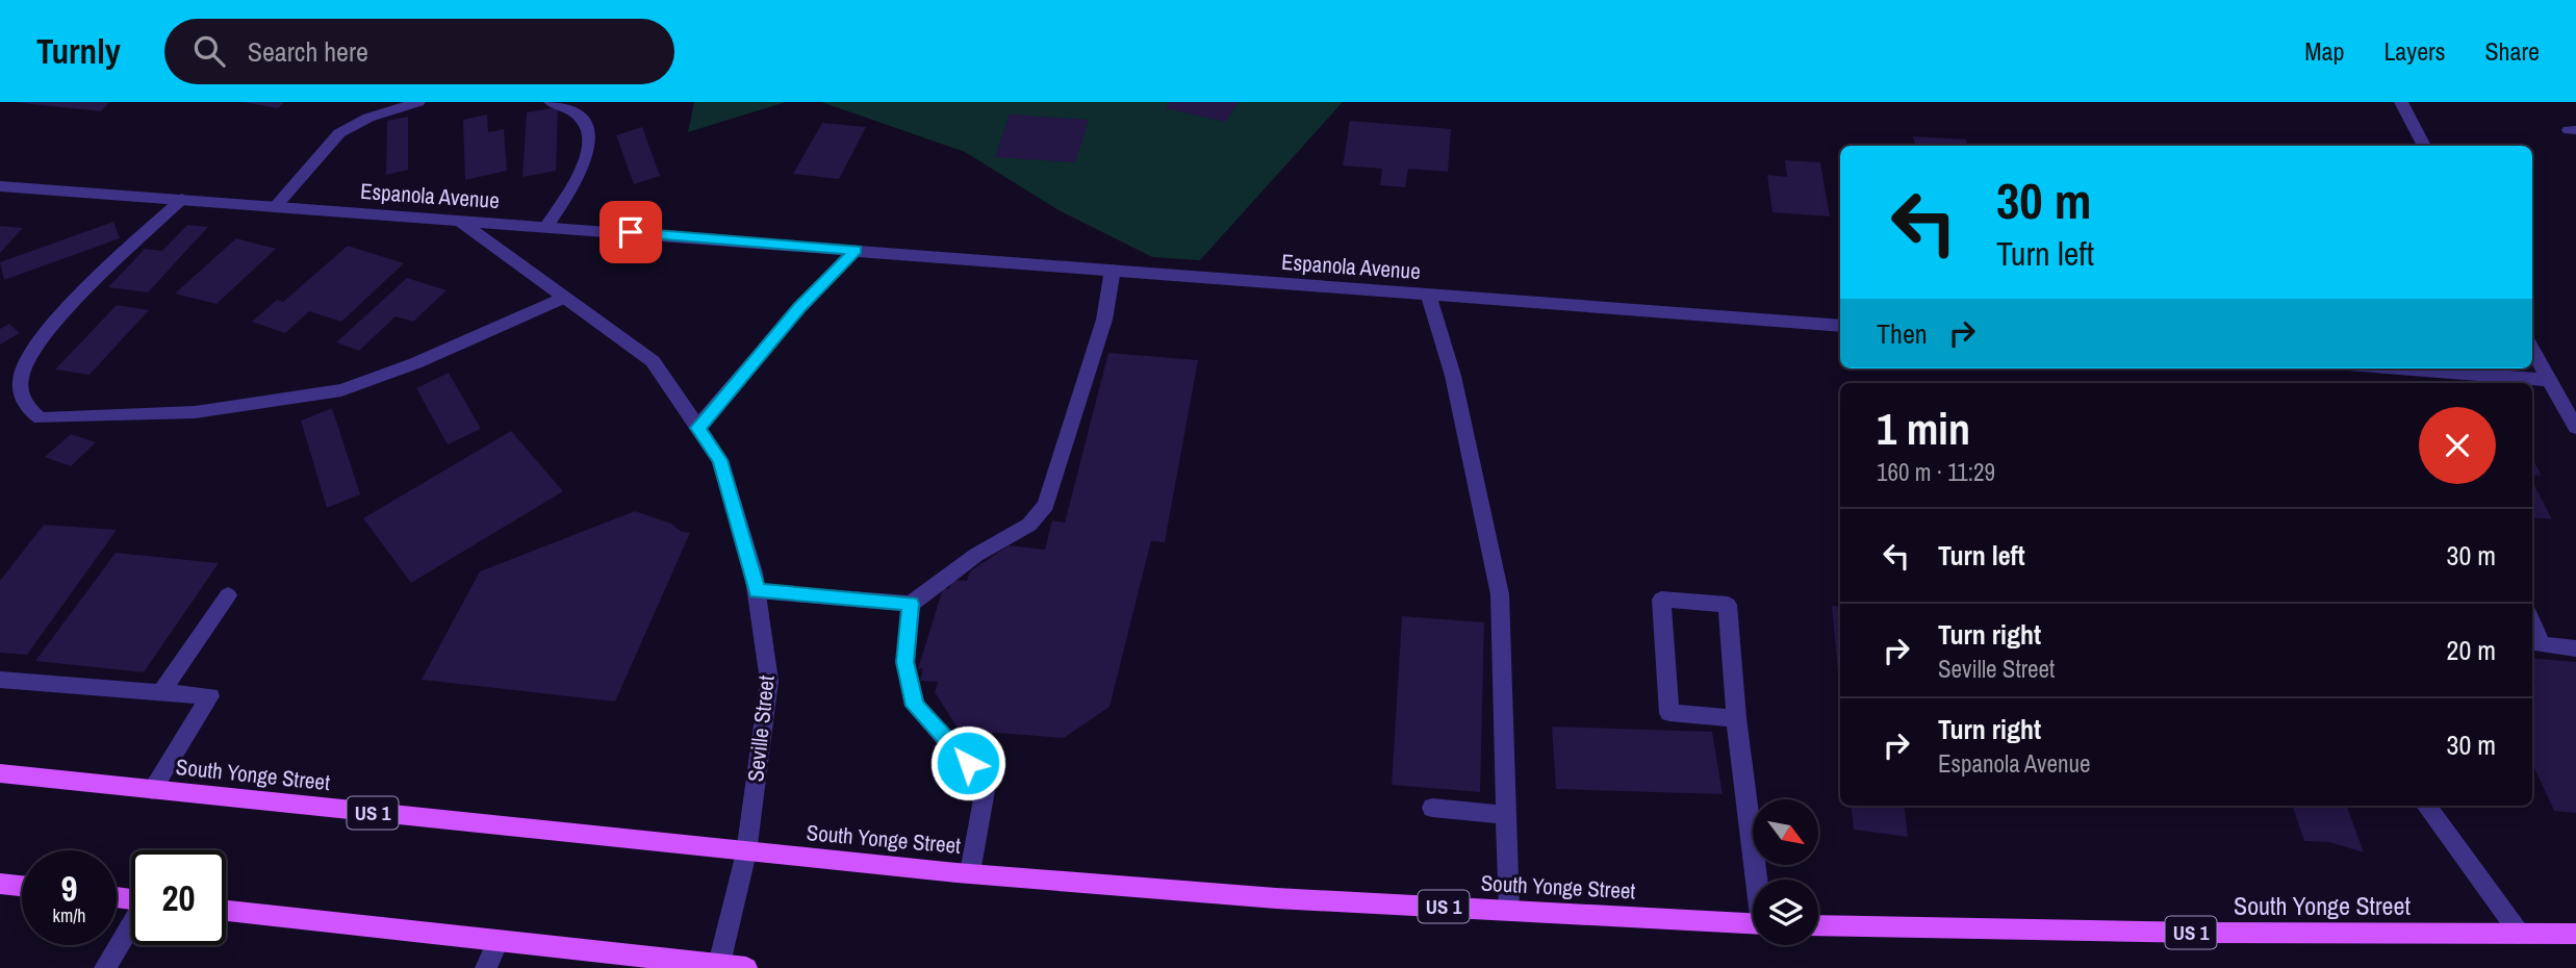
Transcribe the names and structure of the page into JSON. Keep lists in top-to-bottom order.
{
  "streets": {
    "main road": ["South Yonge Street", "US 1"],
    "street": ["Espanola Avenue", "Seville Street"]
  },
  "crossings": [
    ["Espanola Avenue", "Seville Street"],
    ["Seville Street", "South Yonge Street"]
  ],
  "north": "bottom right",
  "page": {
    "header": "Turnly",
    "search": "Search here",
    "nav": ["Map", "Layers", "Share"],
    "turn": ["30 m", "Turn left"],
    "then": "Then",
    "heading": ["1 min", "160 m · 11:29"],
    "list": [
      {
        "name": "Turn left",
        "value": "30 m"
      },
      {
        "name": "Turn right",
        "note": "Seville Street",
        "value": "20 m"
      },
      {
        "name": "Turn right",
        "note": "Espanola Avenue",
        "value": "30 m"
      }
    ],
    "speed": "9 km/h",
    "limit": "20"
  }
}
